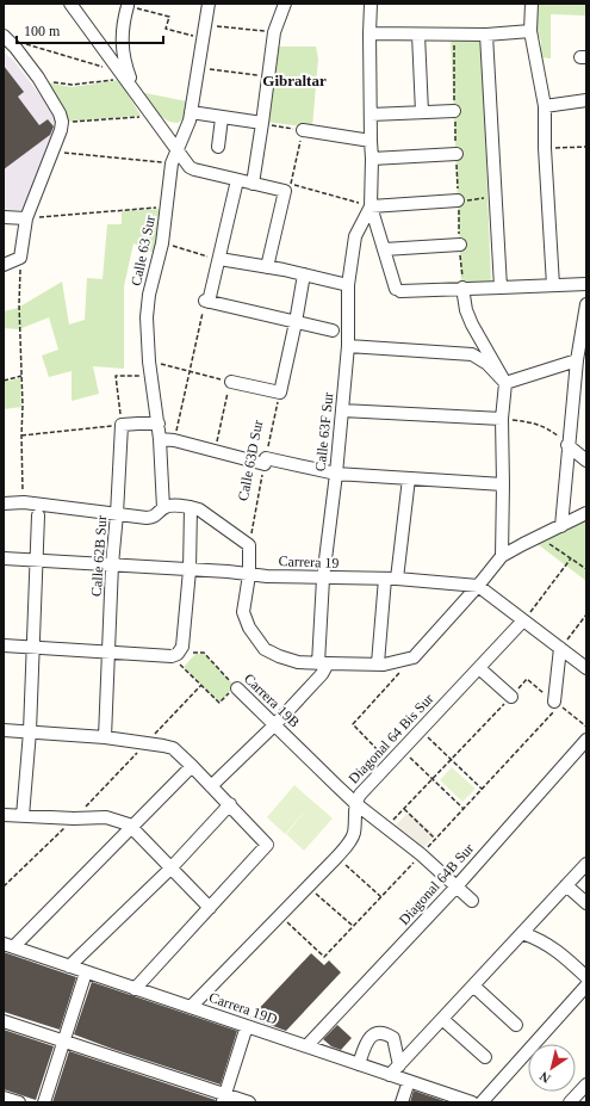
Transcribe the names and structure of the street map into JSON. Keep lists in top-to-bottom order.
{
  "streets": {
    "street": [
      "Calle 63 Sur",
      "Calle 63F Sur",
      "Calle 62B Sur",
      "Carrera 19",
      "Carrera 19B",
      "Diagonal 64 Bis Sur",
      "Diagonal 64B Sur",
      "Carrera 19D"
    ],
    "path": ["Calle 63D Sur"]
  },
  "crossings": [
    ["Calle 63F Sur", "Carrera 19"],
    ["Calle 62B Sur", "Carrera 19"],
    ["Carrera 19B", "Diagonal 64 Bis Sur"],
    ["Carrera 19B", "Diagonal 64B Sur"],
    ["Diagonal 64 Bis Sur", "Carrera 19D"],
    ["Diagonal 64B Sur", "Carrera 19D"]
  ],
  "districts": ["Gibraltar"],
  "scale_bar": "100 m",
  "north": "bottom left"
}
